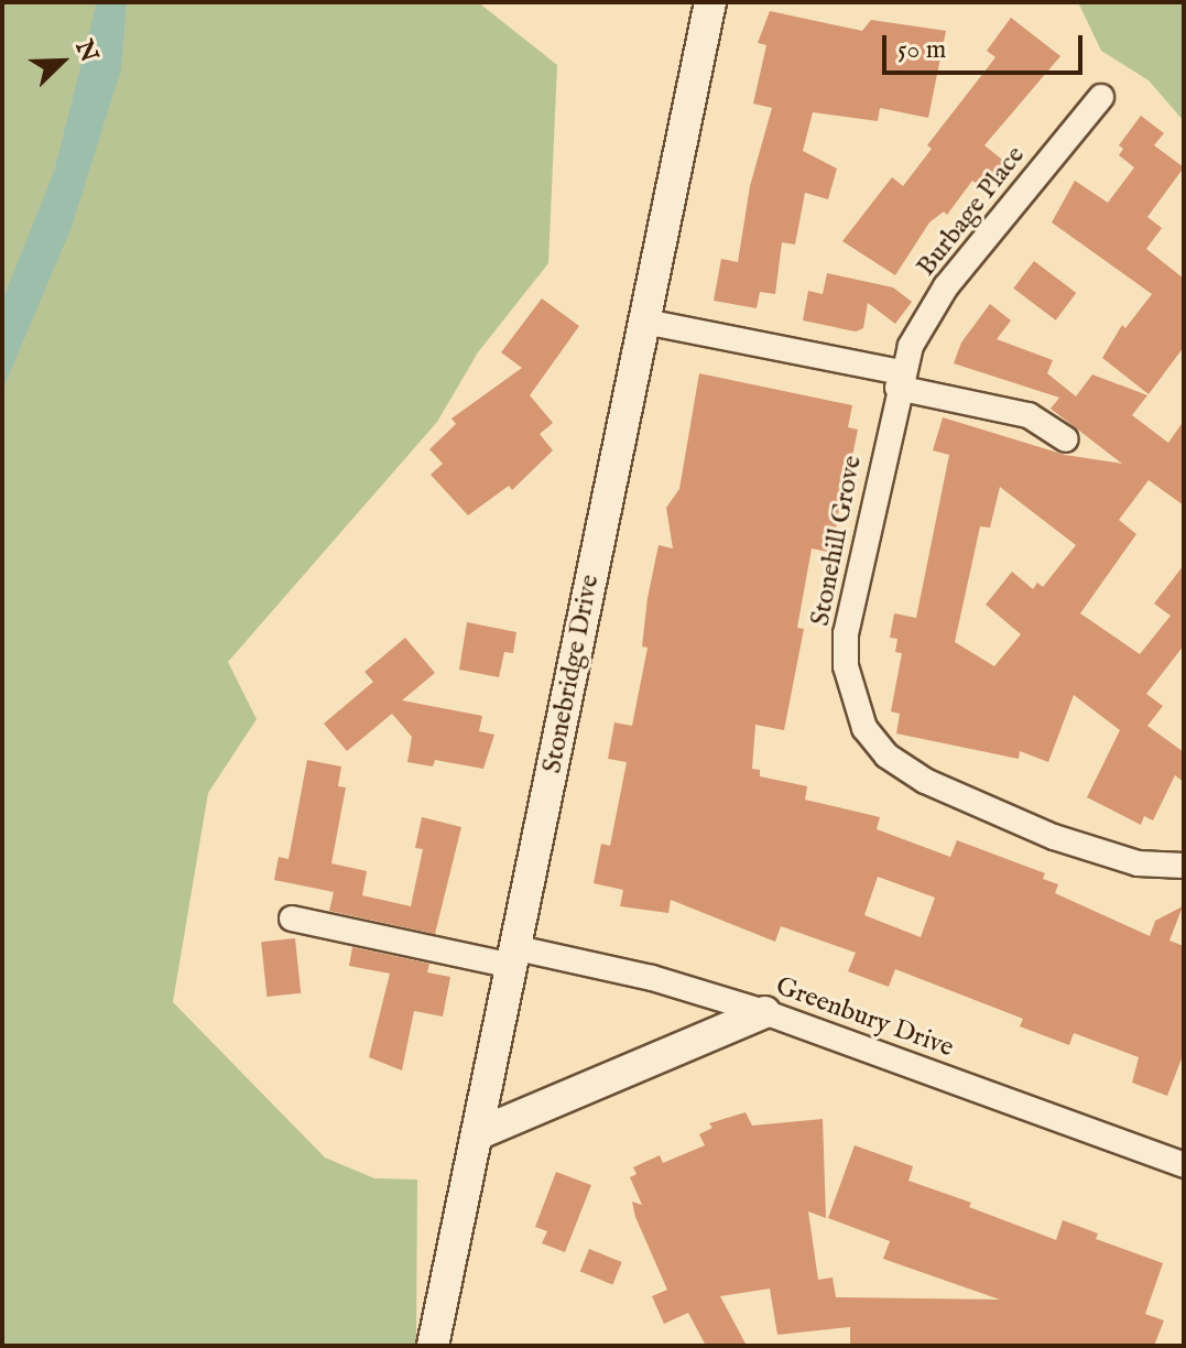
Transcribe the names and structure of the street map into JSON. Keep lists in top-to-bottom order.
{
  "streets": {
    "street": [
      "Burbage Place",
      "Stonehill Grove",
      "Stonebridge Drive",
      "Greenbury Drive"
    ]
  },
  "crossings": [
    ["Burbage Place", "Stonehill Grove"],
    ["Stonebridge Drive", "Greenbury Drive"]
  ],
  "scale_bar": "50 m",
  "north": "top right"
}
